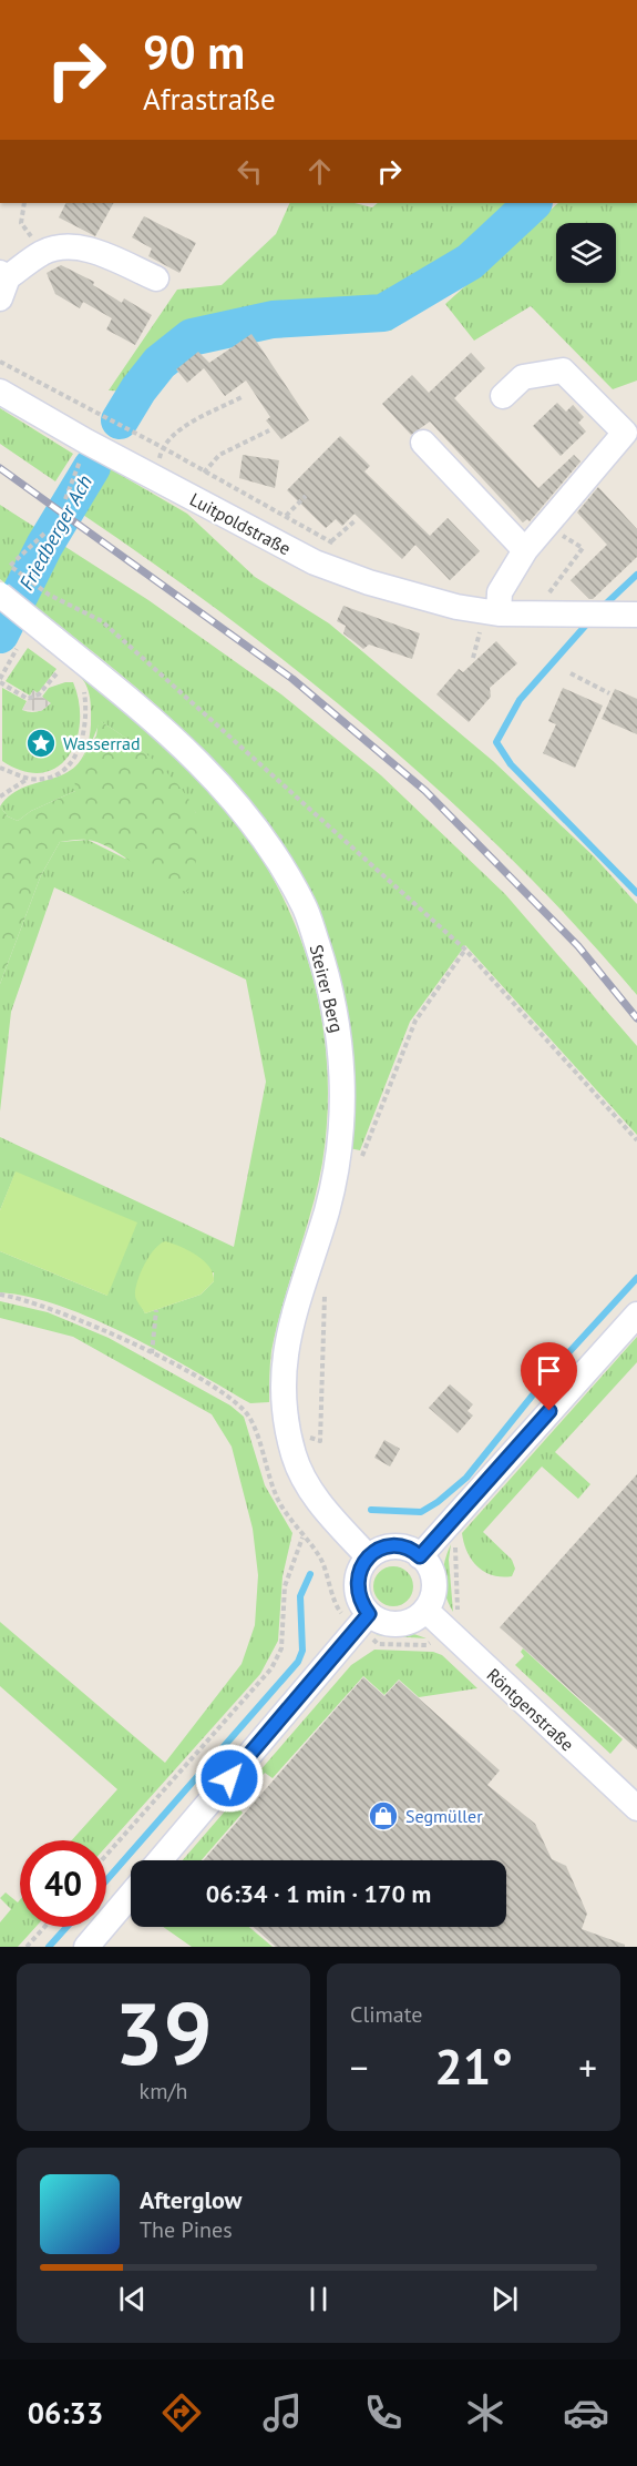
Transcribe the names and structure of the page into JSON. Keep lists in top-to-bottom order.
{
  "streets": {
    "street": ["Luitpoldstraße", "Steirer Berg", "Röntgenstraße"]
  },
  "crossings": [
    ["Steirer Berg", "Röntgenstraße"]
  ],
  "water": ["Friedberger Ach"],
  "places": {
    "place": ["Wasserrad"],
    "shop": ["Segmüller"]
  },
  "page": {
    "turn": ["90 m", "Afrastraße"],
    "limit": "40",
    "trip": "06:34 · 1 min · 170 m",
    "tile": [
      ["39", "km/h"],
      "Climate"
    ],
    "heat": ["−", "21°", "+"],
    "song": ["Afterglow", "The Pines"],
    "tabs": "06:33"
  }
}
